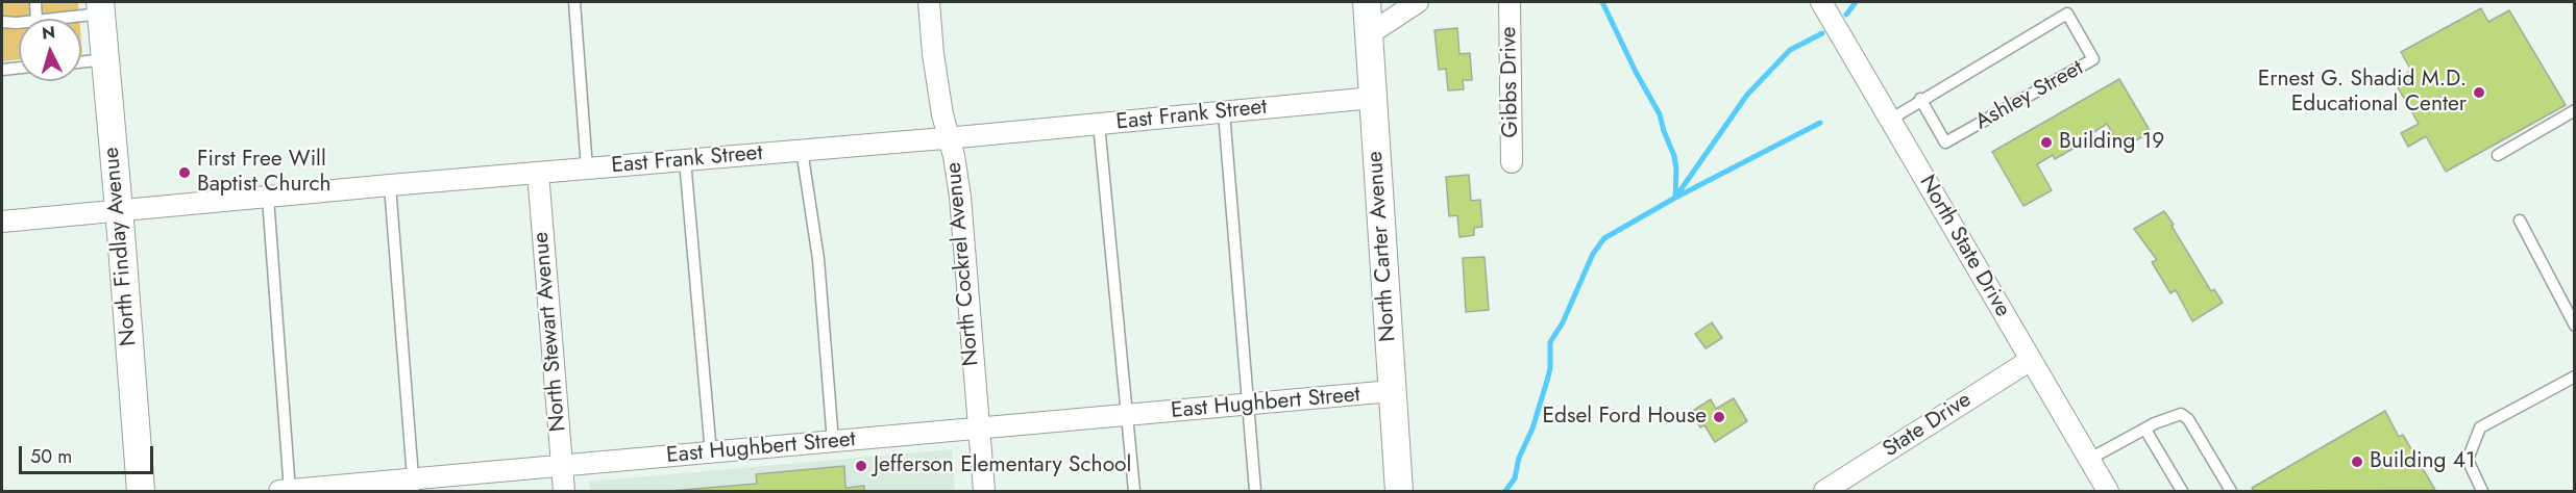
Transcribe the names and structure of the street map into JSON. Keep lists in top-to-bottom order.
{
  "streets": {
    "street": [
      "Gibbs Drive",
      "East Frank Street",
      "North Findlay Avenue",
      "North Carter Avenue",
      "North State Drive",
      "North Cockrel Avenue",
      "North Stewart Avenue",
      "East Hughbert Street",
      "State Drive"
    ],
    "lane": ["Ashley Street"]
  },
  "crossings": [
    ["Ashley Street", "North State Drive"],
    ["East Frank Street", "North Findlay Avenue"],
    ["East Frank Street", "North Carter Avenue"],
    ["East Frank Street", "North Cockrel Avenue"],
    ["East Frank Street", "North Stewart Avenue"],
    ["North Carter Avenue", "East Hughbert Street"],
    ["North State Drive", "State Drive"],
    ["North Cockrel Avenue", "East Hughbert Street"],
    ["North Stewart Avenue", "East Hughbert Street"]
  ],
  "places": [
    "Ernest G. Shadid M.D. Educational Center",
    "Building 19",
    "First Free Will Baptist Church",
    "Edsel Ford House",
    "Building 41",
    "Jefferson Elementary School"
  ],
  "scale_bar": "50 m",
  "north": "top"
}
